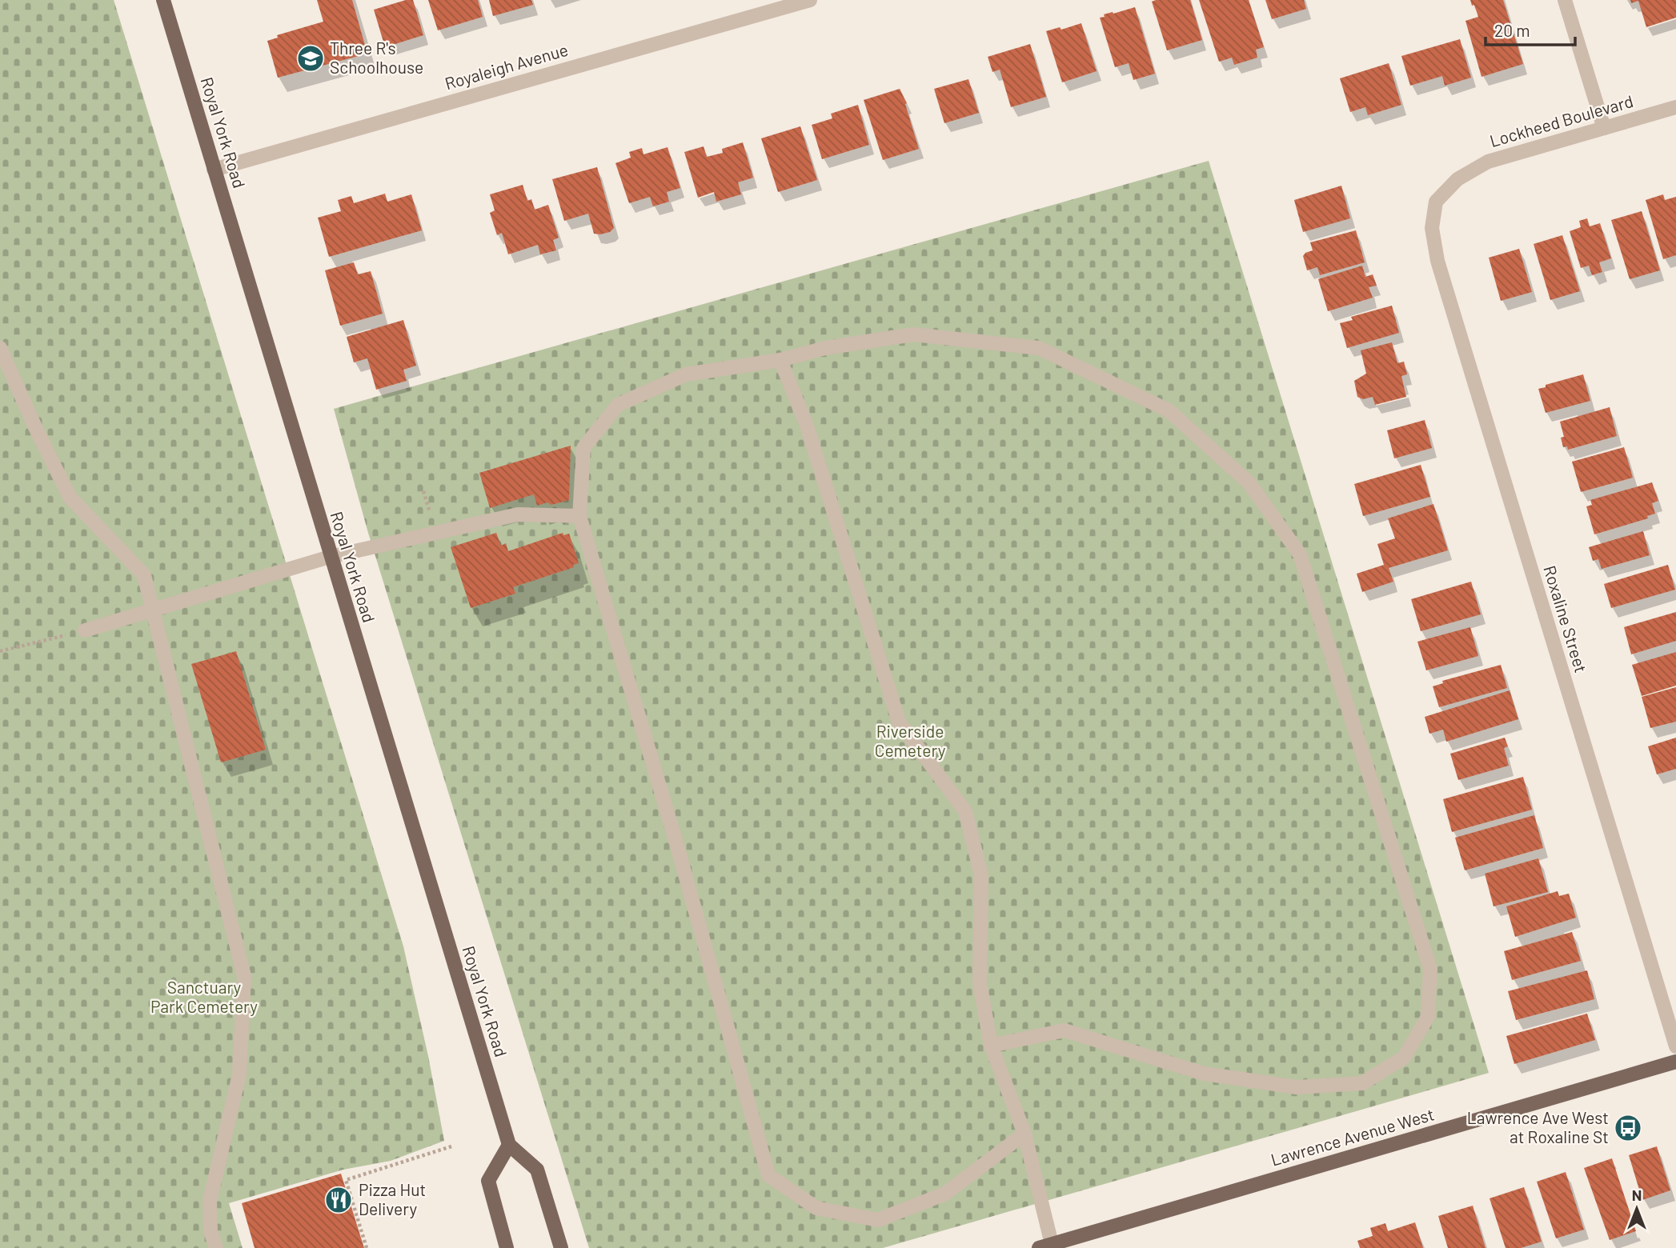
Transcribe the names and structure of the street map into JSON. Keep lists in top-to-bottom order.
{
  "streets": {
    "main road": ["Royal York Road", "Lawrence Avenue West"],
    "street": ["Royaleigh Avenue", "Lockheed Boulevard", "Roxaline Street"]
  },
  "crossings": [
    ["Royaleigh Avenue", "Royal York Road"],
    ["Lockheed Boulevard", "Roxaline Street"]
  ],
  "parks": ["Riverside Cemetery", "Sanctuary Park Cemetery"],
  "places": {
    "school or university": ["Three R's Schoolhouse"],
    "bus stop": ["Lawrence Ave West at Roxaline St"],
    "restaurant": ["Pizza Hut Delivery"]
  },
  "scale_bar": "20 m",
  "north": "top"
}
